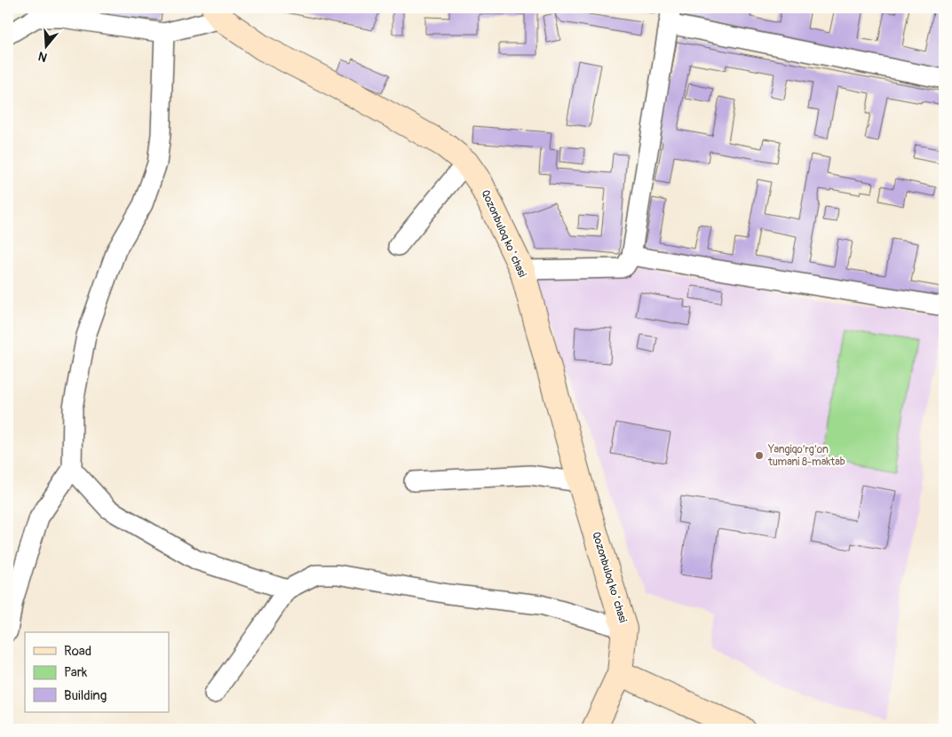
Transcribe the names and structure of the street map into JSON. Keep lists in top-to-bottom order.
{
  "streets": {
    "main road": ["Qozonbuloq koʻchasi"]
  },
  "places": ["Yangiqo’rg’on tumani 8-maktab"],
  "legend": ["Road", "Park", "Building"],
  "north": "bottom"
}
